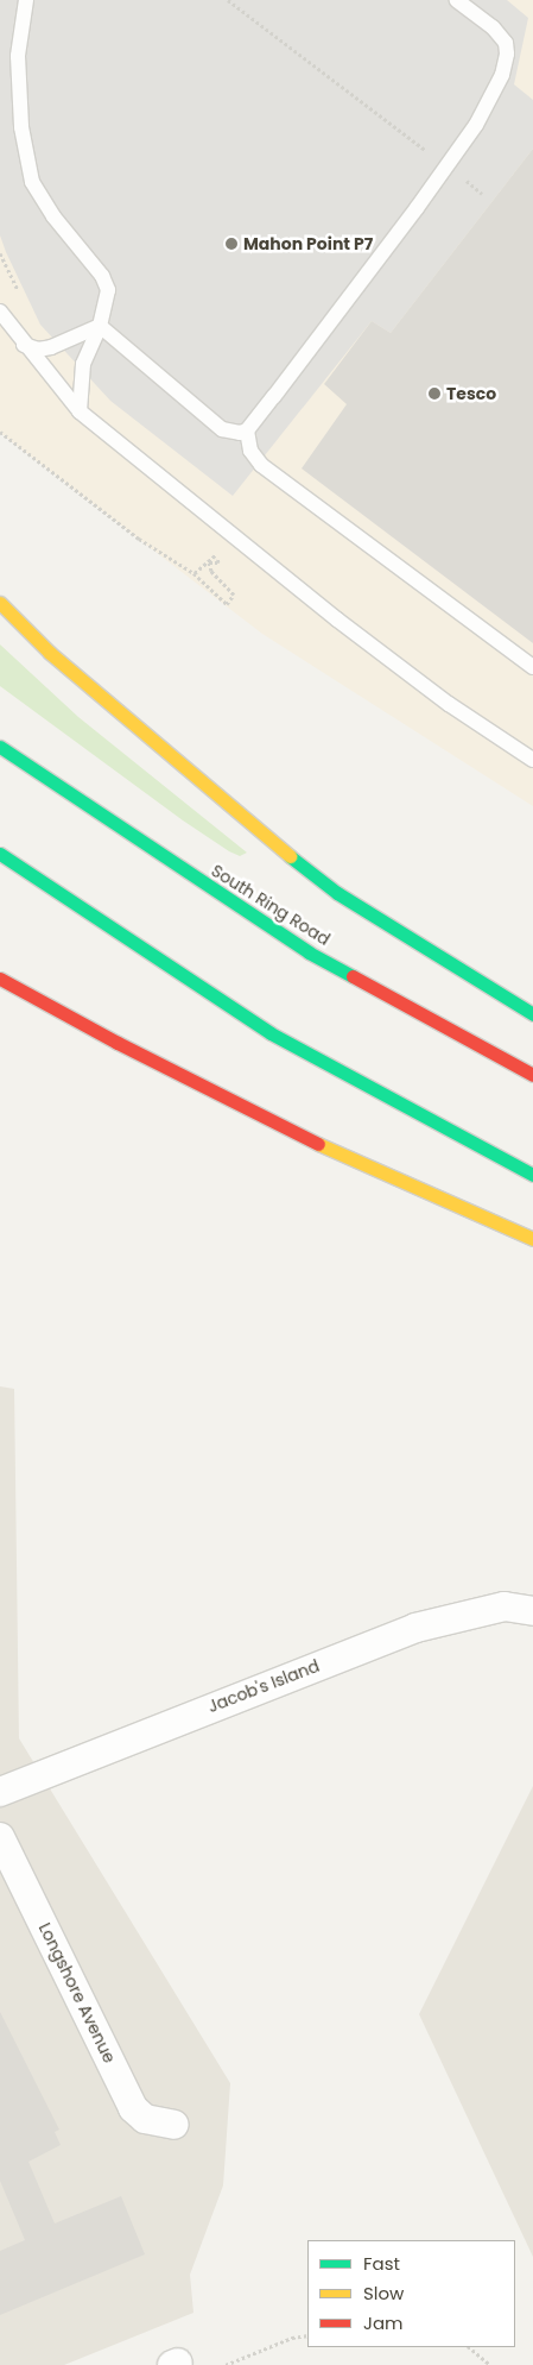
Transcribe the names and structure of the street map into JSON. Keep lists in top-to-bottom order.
{
  "streets": {
    "highway": ["South Ring Road"],
    "street": ["Jacob's Island", "Longshore Avenue"]
  },
  "places": ["Mahon Point P7", "Tesco"],
  "legend": ["Fast", "Slow", "Jam"]
}
